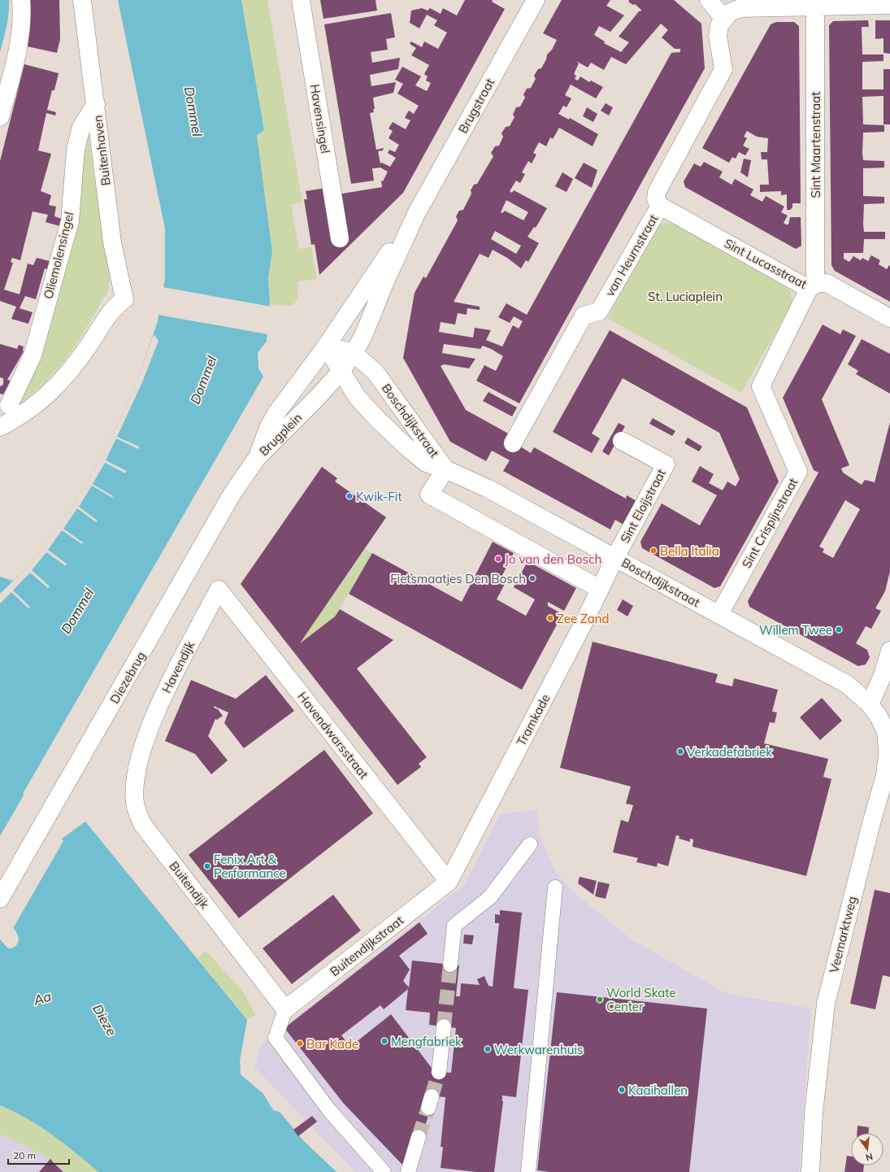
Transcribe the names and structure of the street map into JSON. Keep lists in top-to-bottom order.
{
  "streets": {
    "street": [
      "Brugstraat",
      "Havensingel",
      "Sint Maartenstraat",
      "Buitenhaven",
      "Oliemolensingel",
      "van Heurnstraat",
      "Sint Lucasstraat",
      "Boschdijkstraat",
      "Brugplein",
      "Sint Eloijstraat",
      "Sint Crispijnstraat",
      "Havendijk",
      "Diezebrug",
      "Tramkade",
      "Havendwarsstraat",
      "Buitendijk",
      "Veemarktweg",
      "Buitendijkstraat"
    ]
  },
  "crossings": [
    ["Brugstraat", "Brugplein"],
    ["Sint Maartenstraat", "Sint Lucasstraat"],
    ["Sint Maartenstraat", "Sint Crispijnstraat"],
    ["Buitenhaven", "Oliemolensingel"],
    ["van Heurnstraat", "Sint Lucasstraat"],
    ["Sint Lucasstraat", "Sint Crispijnstraat"],
    ["Boschdijkstraat", "Brugplein"],
    ["Boschdijkstraat", "Sint Eloijstraat"],
    ["Boschdijkstraat", "Sint Crispijnstraat"],
    ["Boschdijkstraat", "Tramkade"],
    ["Boschdijkstraat", "Veemarktweg"],
    ["Brugplein", "Diezebrug"],
    ["Sint Eloijstraat", "Tramkade"],
    ["Havendijk", "Havendwarsstraat"],
    ["Havendijk", "Buitendijk"],
    ["Tramkade", "Havendwarsstraat"],
    ["Tramkade", "Buitendijkstraat"],
    ["Havendwarsstraat", "Buitendijkstraat"],
    ["Buitendijk", "Buitendijkstraat"]
  ],
  "water": ["Dommel", "Aa", "Dieze"],
  "parks": ["St. Luciaplein"],
  "places": [
    "Kwik-Fit",
    "Bella Italia",
    "Jo van den Bosch",
    "Fietsmaatjes Den Bosch",
    "Zee Zand",
    "Willem Twee",
    "Verkadefabriek",
    "Fenix Art & Performance",
    "World Skate Center",
    "Mengfabriek",
    "Bar Kade",
    "Werkwarenhuis",
    "Kaaihallen"
  ],
  "scale_bar": "20 m",
  "north": "bottom"
}
